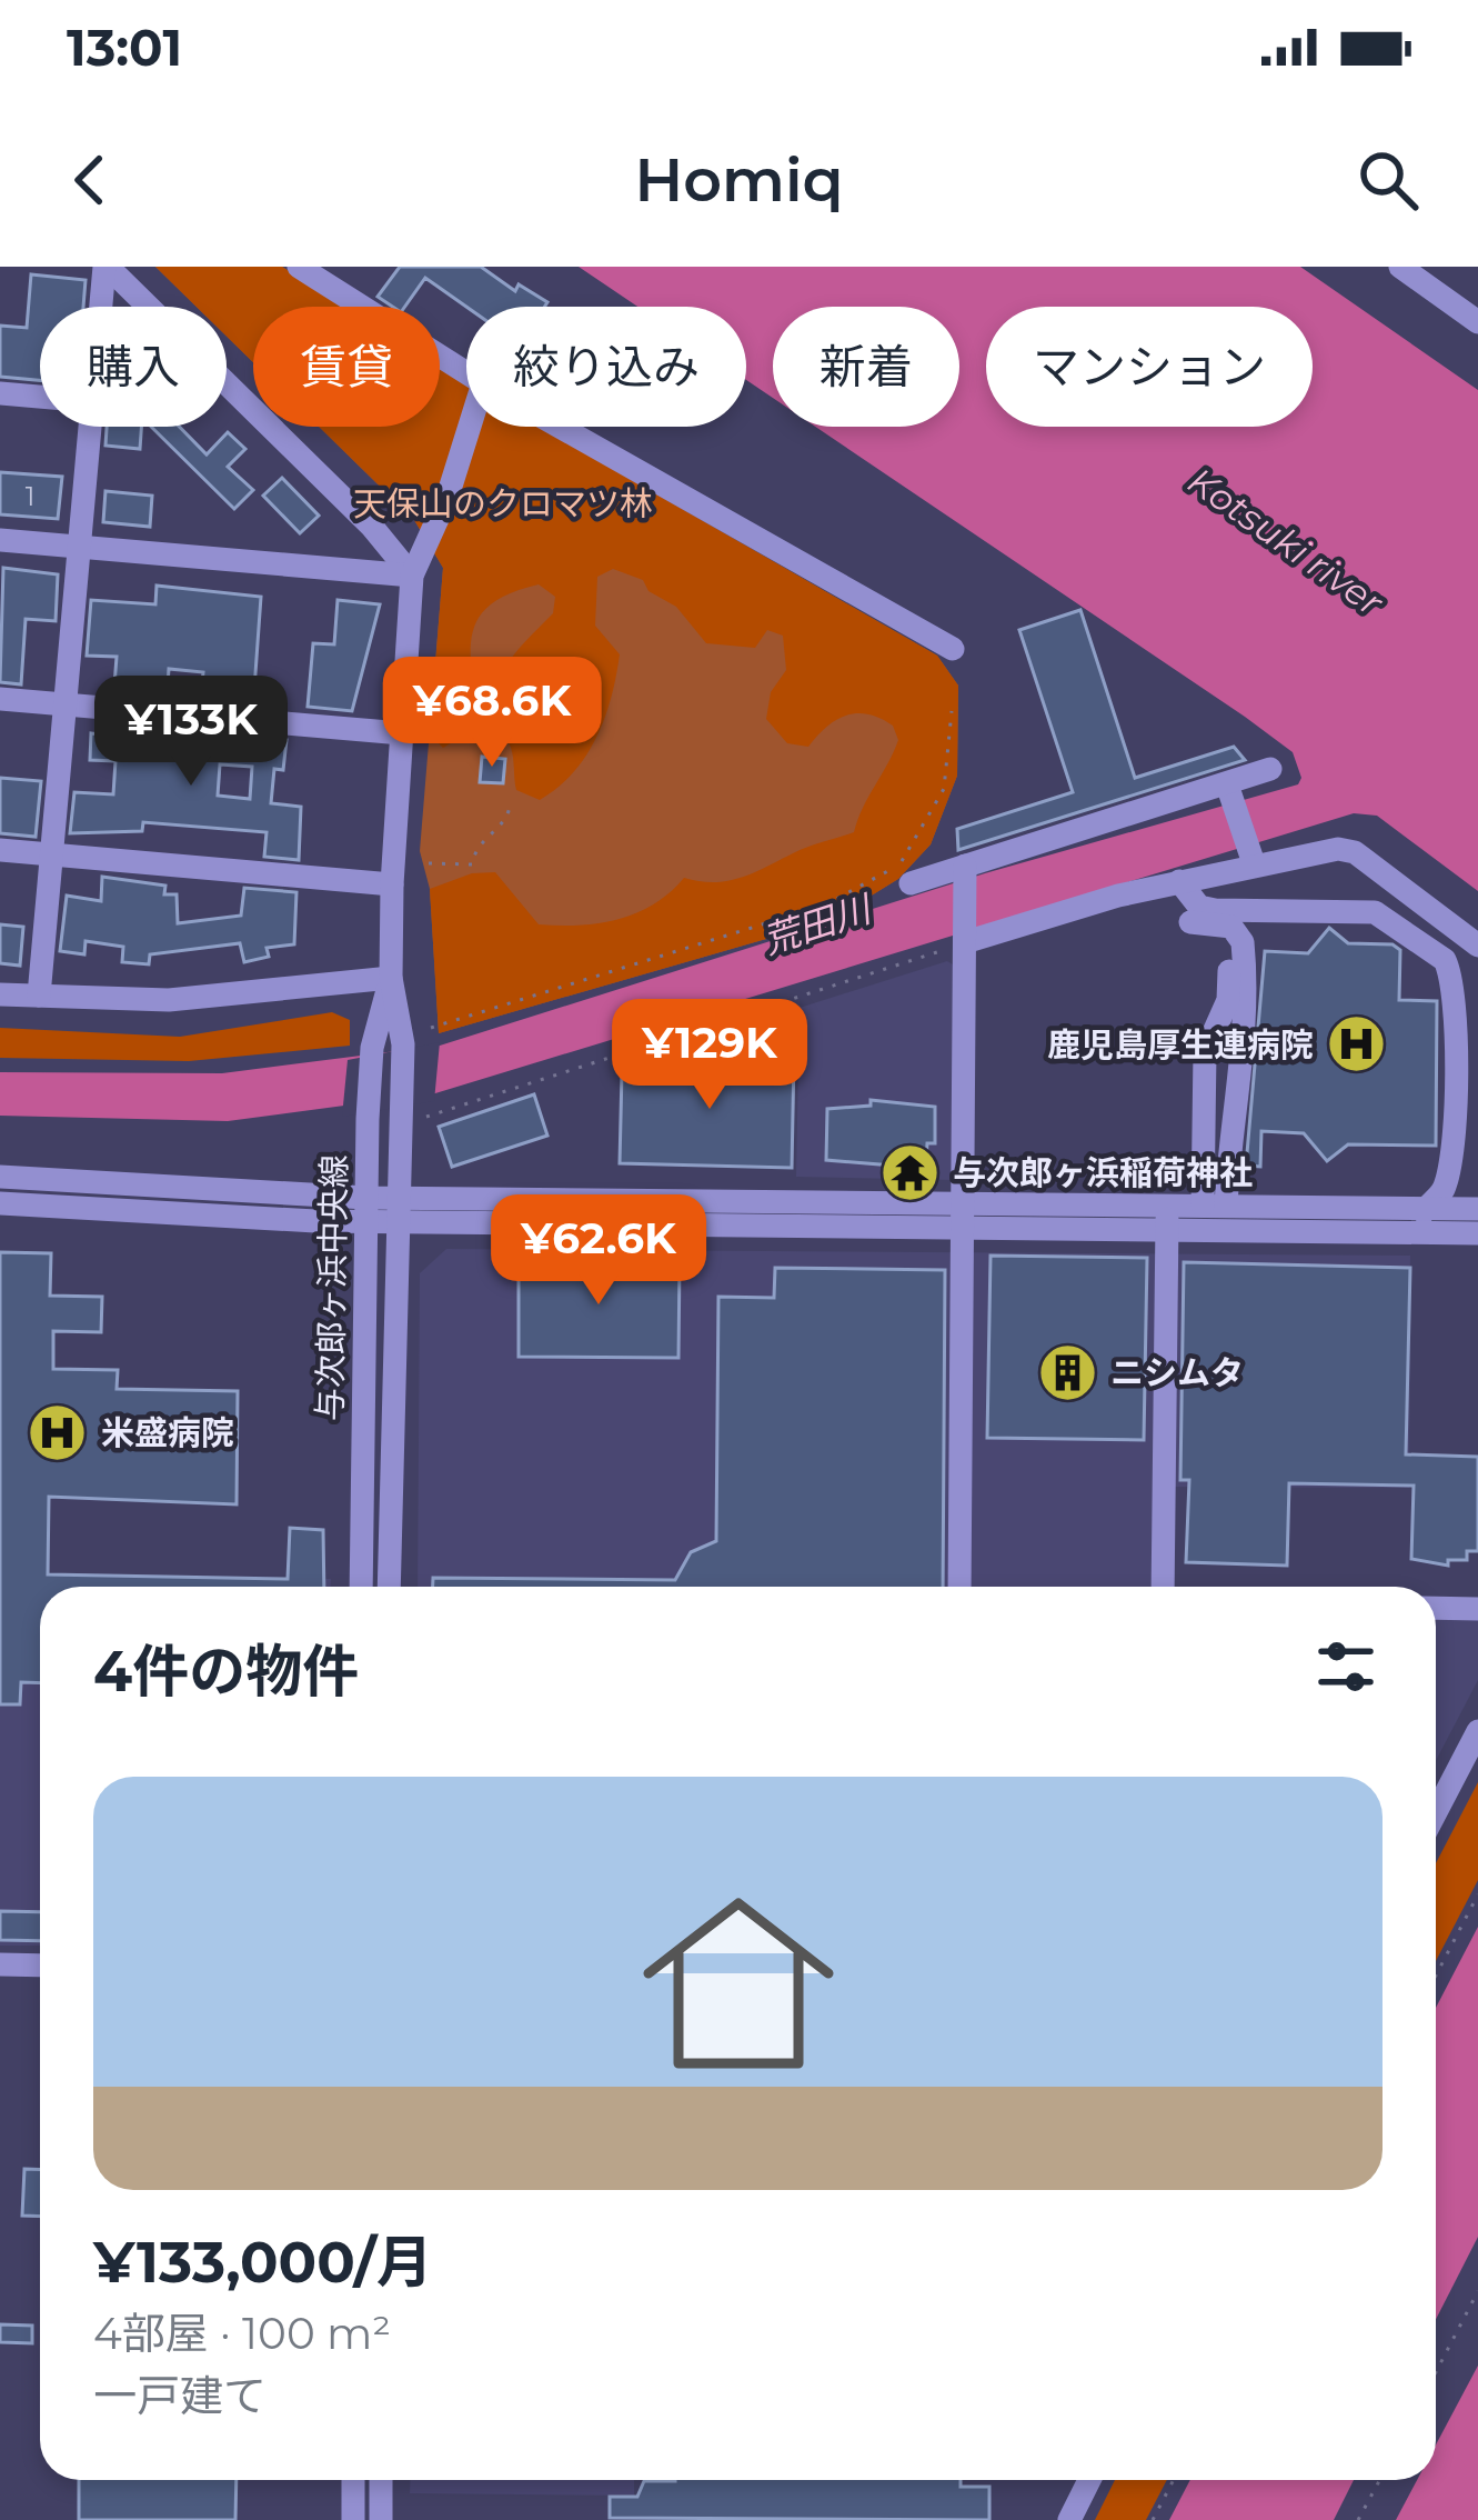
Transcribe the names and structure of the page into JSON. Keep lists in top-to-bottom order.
{
  "streets": {
    "street": ["与次郎ヶ浜中央線"]
  },
  "water": ["Kotsuki river", "荒田川"],
  "parks": ["天保山のクロマツ林"],
  "places": {
    "hospital": ["鹿児島厚生連病院", "米盛病院"],
    "temple": ["与次郎ヶ浜稲荷神社"],
    "building": ["ニシムタ"]
  },
  "house_numbers": ["1"],
  "page": {
    "status": "13:01",
    "header": "Homiq",
    "chip": [
      "購入",
      "賃貸",
      "絞り込み",
      "新着",
      "マンション"
    ],
    "price": [
      "¥68.6K",
      "¥133K",
      "¥129K",
      "¥62.6K"
    ],
    "heading": "4件の物件",
    "list": [
      {
        "name": "¥133,000/月",
        "note": "4部屋 · 100 m² · 一戸建て"
      }
    ]
  }
}
